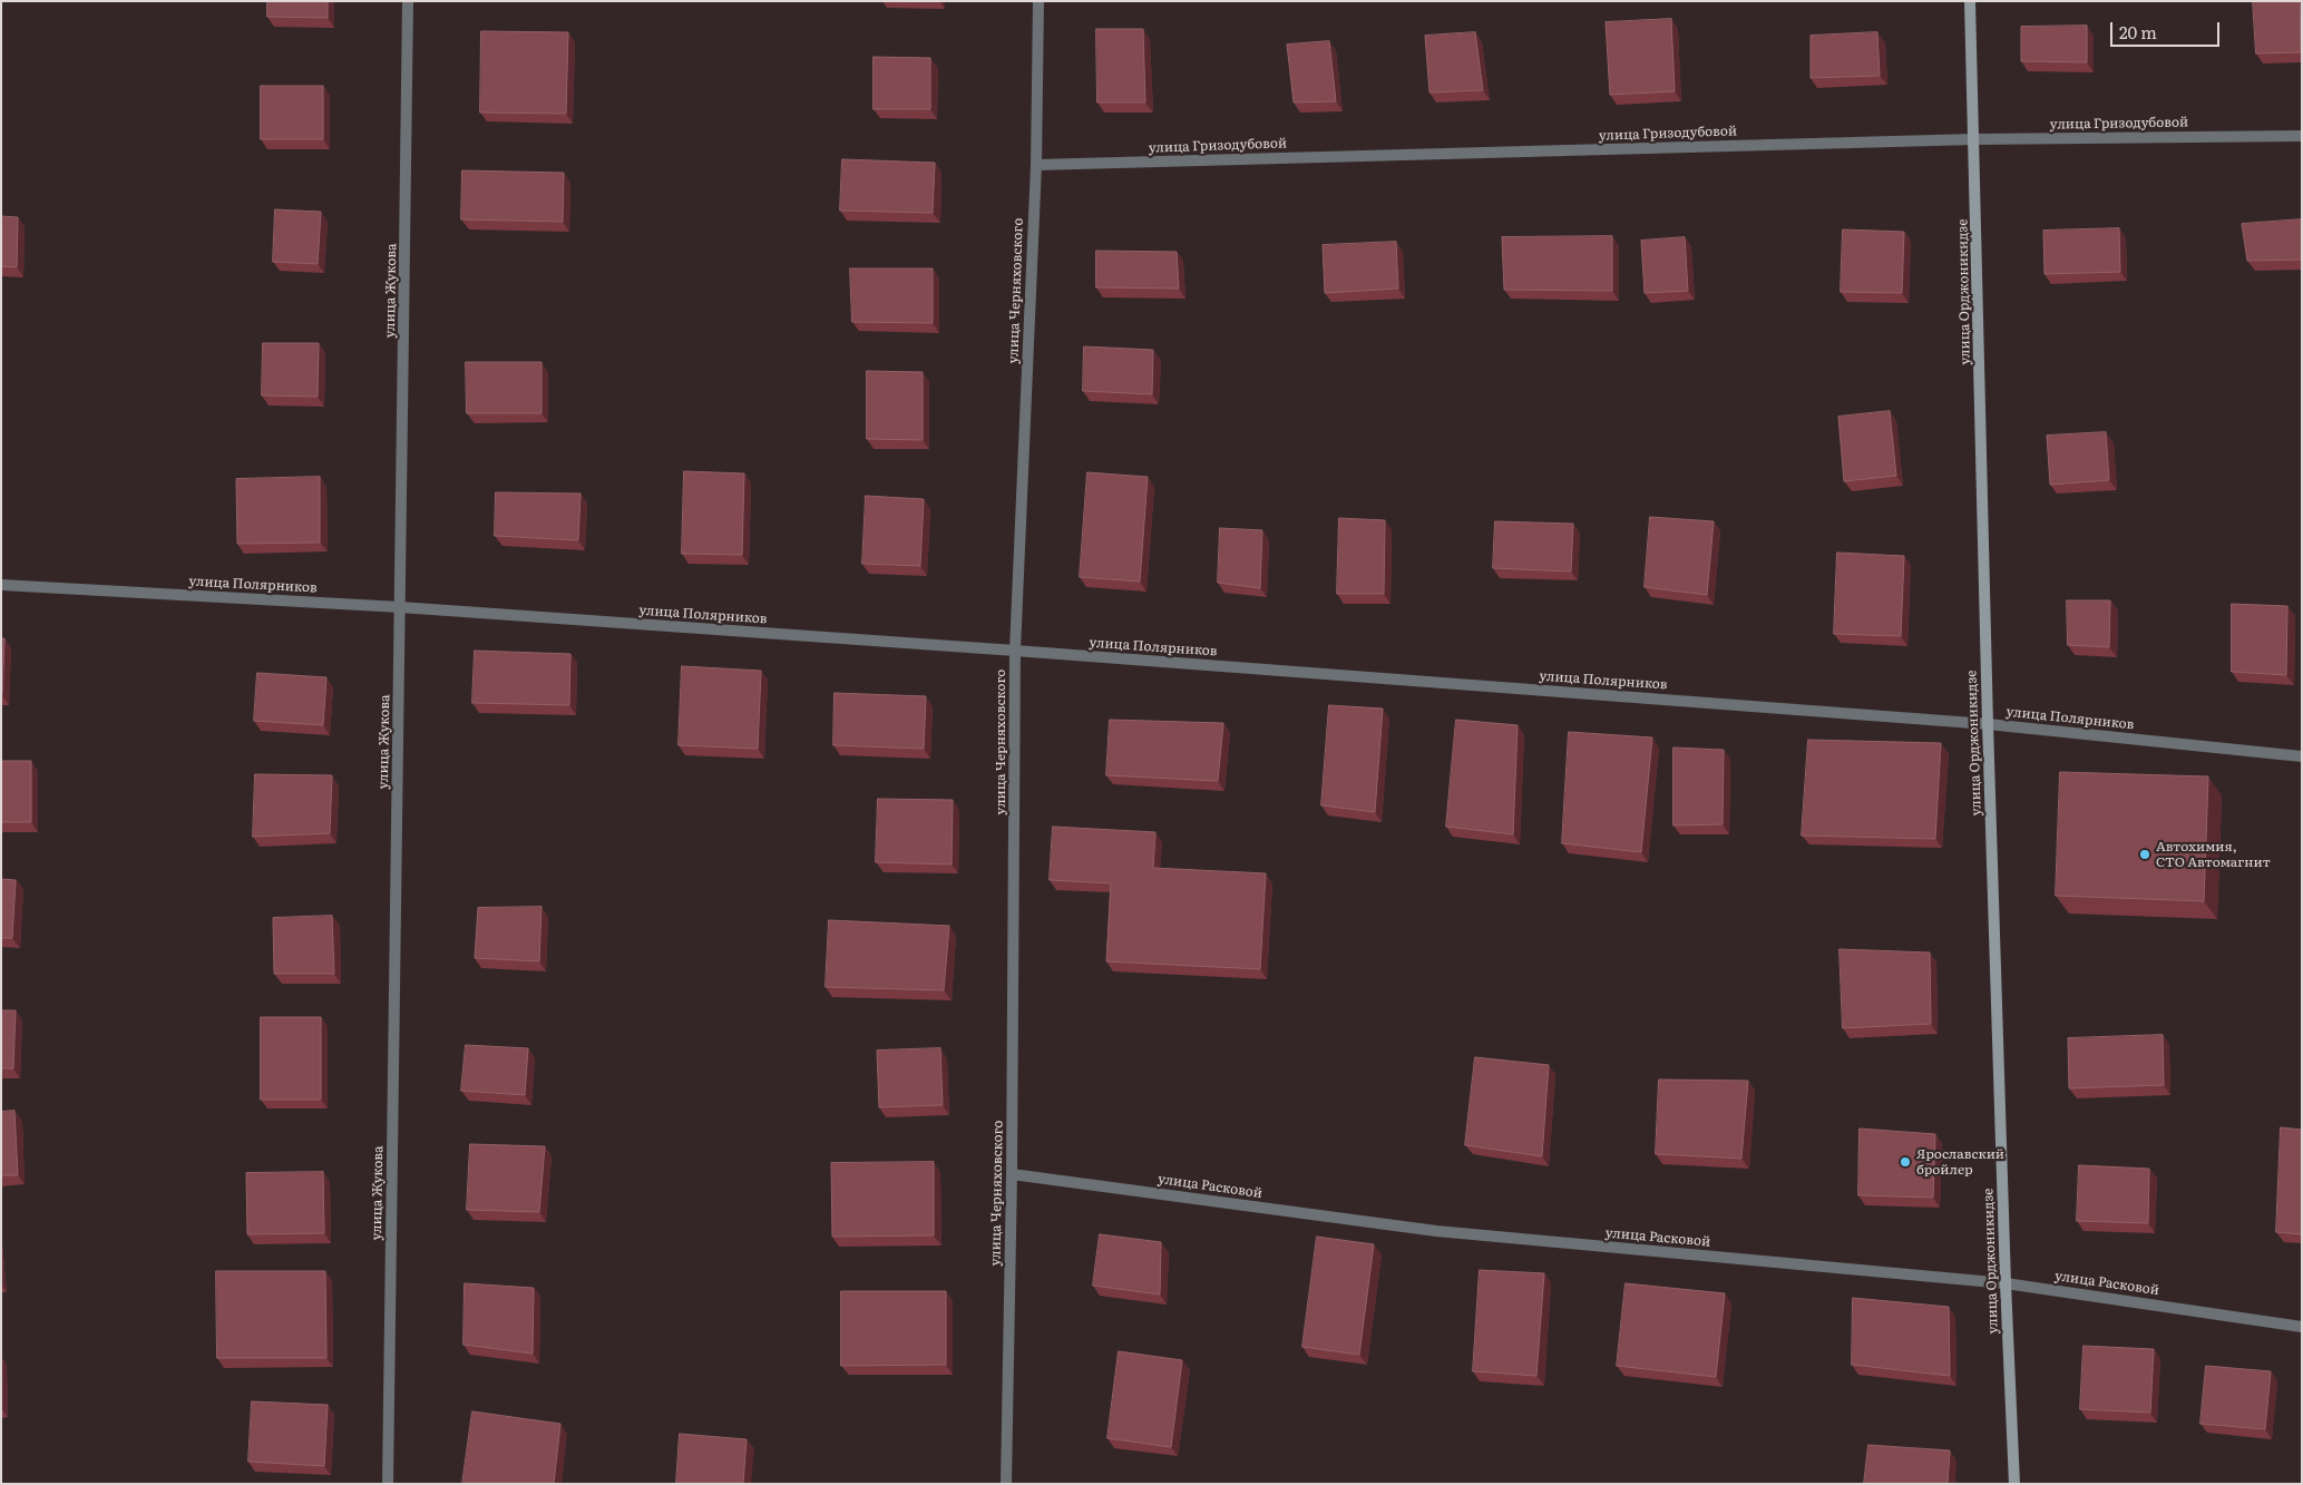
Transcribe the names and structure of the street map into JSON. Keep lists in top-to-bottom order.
{
  "streets": {
    "main road": ["улица Орджоникидзе"],
    "street": [
      "улица Гризодубовой",
      "улица Жукова",
      "улица Черняховского",
      "улица Полярников",
      "улица Расковой"
    ]
  },
  "crossings": [
    ["улица Гризодубовой", "улица Черняховского"],
    ["улица Гризодубовой", "улица Орджоникидзе"],
    ["улица Жукова", "улица Полярников"],
    ["улица Черняховского", "улица Полярников"],
    ["улица Черняховского", "улица Расковой"],
    ["улица Орджоникидзе", "улица Полярников"],
    ["улица Орджоникидзе", "улица Расковой"]
  ],
  "places": ["Автохимия, СТО Автомагнит", "Ярославский бройлер"],
  "scale_bar": "20 m"
}
